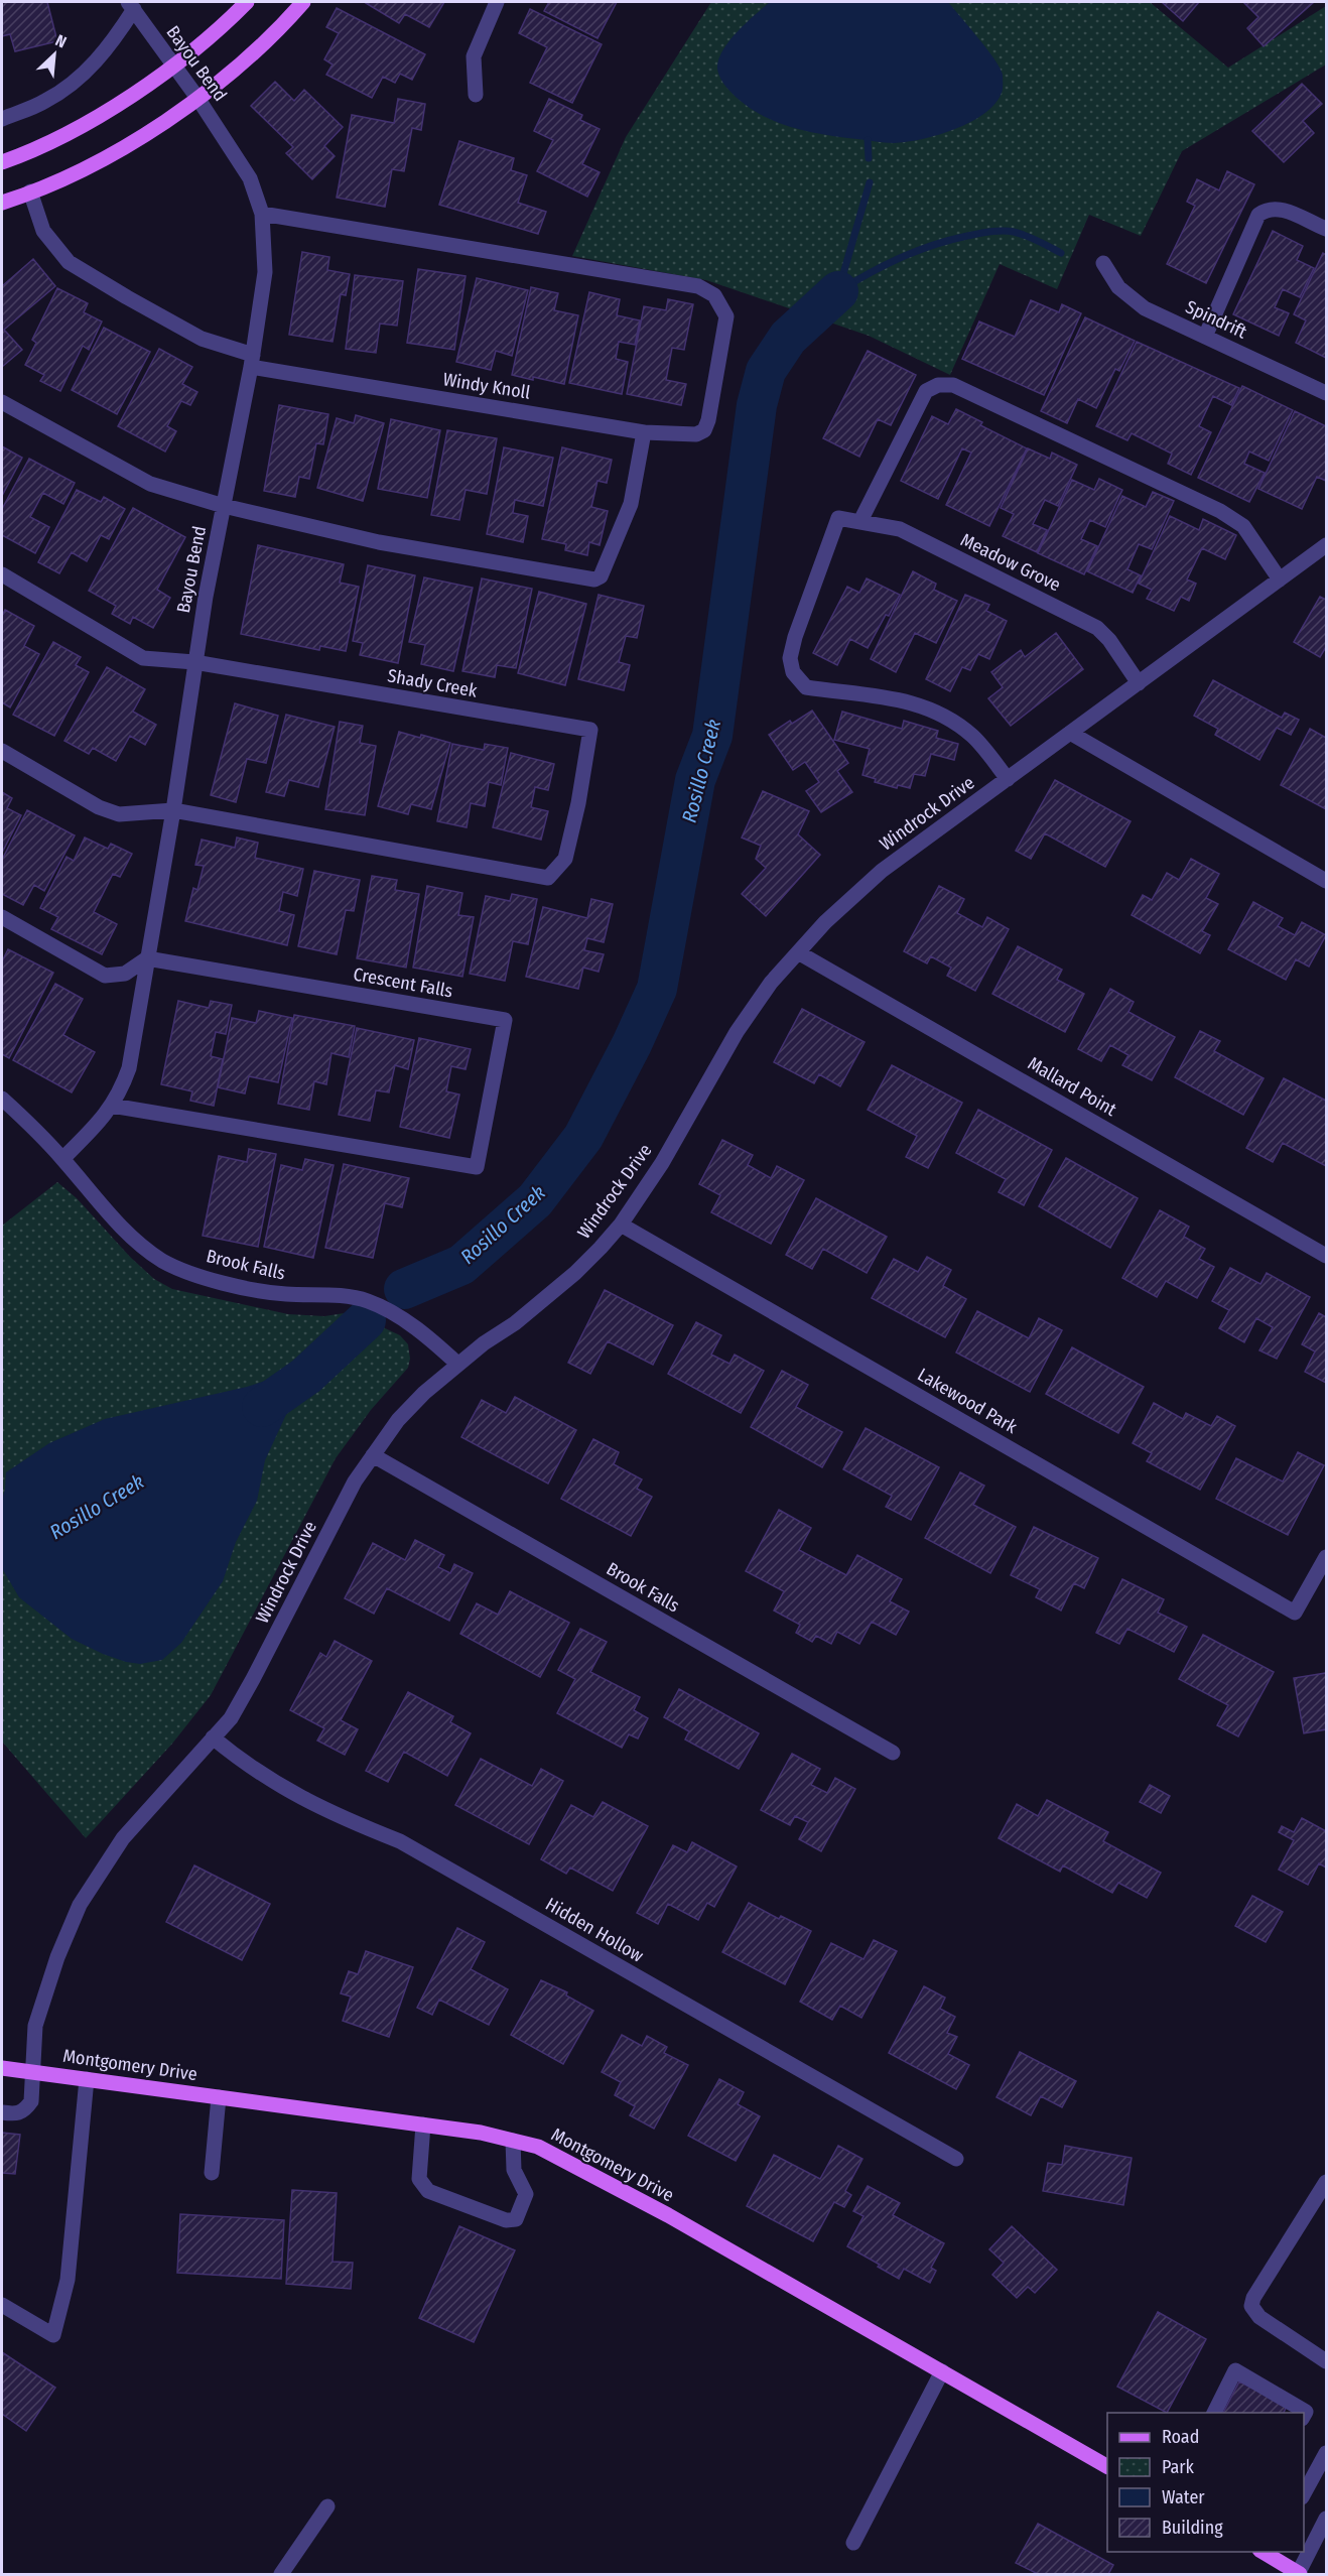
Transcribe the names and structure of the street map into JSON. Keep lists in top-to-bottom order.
{
  "streets": {
    "main road": ["Montgomery Drive"],
    "street": [
      "Bayou Bend",
      "Spindrift",
      "Windy Knoll",
      "Meadow Grove",
      "Shady Creek",
      "Windrock Drive",
      "Crescent Falls",
      "Mallard Point",
      "Brook Falls",
      "Lakewood Park",
      "Hidden Hollow"
    ]
  },
  "crossings": [
    ["Bayou Bend", "Windy Knoll"],
    ["Bayou Bend", "Shady Creek"],
    ["Bayou Bend", "Crescent Falls"],
    ["Bayou Bend", "Brook Falls"],
    ["Meadow Grove", "Windrock Drive"],
    ["Windrock Drive", "Mallard Point"],
    ["Windrock Drive", "Brook Falls"],
    ["Windrock Drive", "Lakewood Park"],
    ["Windrock Drive", "Hidden Hollow"],
    ["Windrock Drive", "Montgomery Drive"]
  ],
  "water": ["Rosillo Creek"],
  "legend": [
    "Road",
    "Park",
    "Water",
    "Building"
  ],
  "north": "top right"
}
